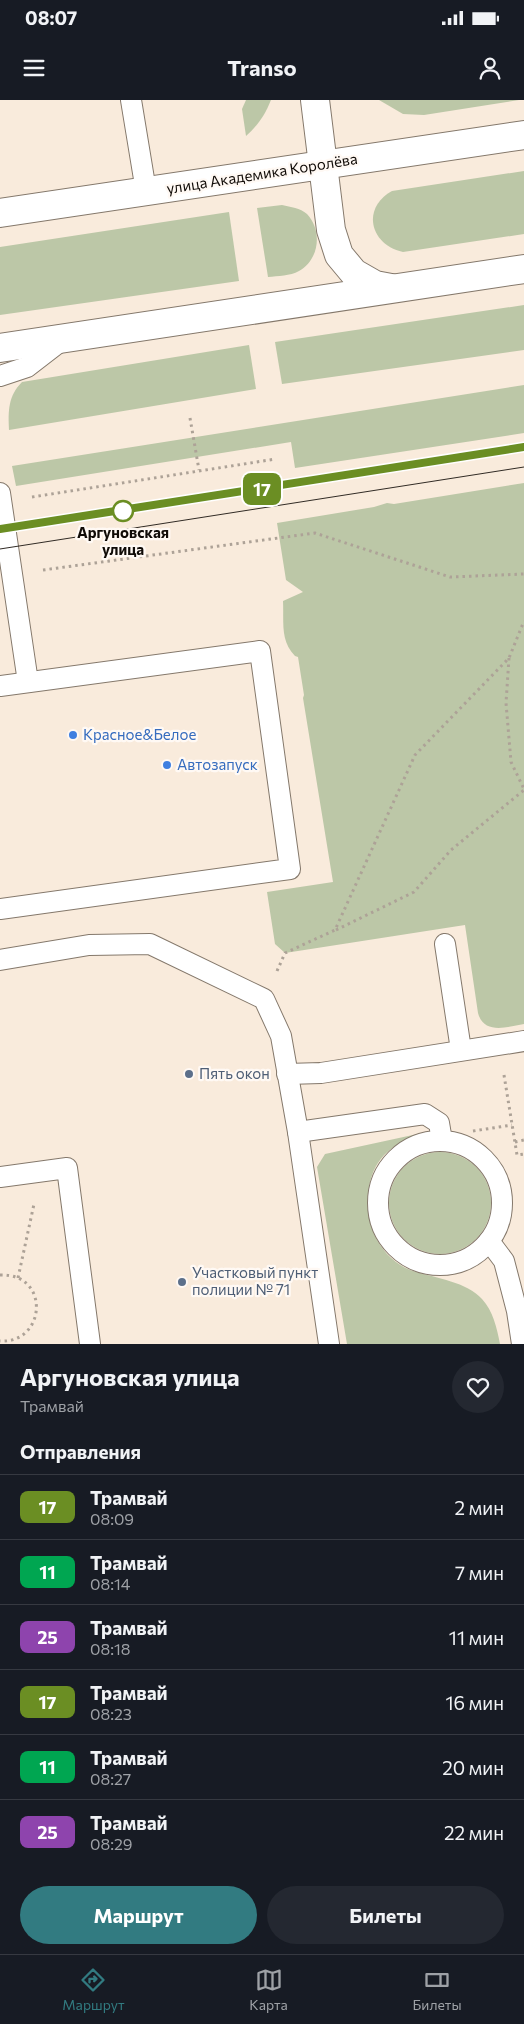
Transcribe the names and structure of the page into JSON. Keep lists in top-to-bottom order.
{
  "streets": {
    "main road": ["улица Академика Королёва"]
  },
  "places": [
    "Аргуновская улица",
    "Красное&Белое",
    "Автозапуск",
    "Пять окон",
    "Участковый пункт полиции № 71"
  ],
  "lines": ["tram line 17"],
  "page": {
    "status": "08:07",
    "header": "Transo",
    "on_map": "17",
    "heading": [
      ["Аргуновская улица", "Трамвай"],
      "Отправления"
    ],
    "list": [
      {
        "mark": "17",
        "name": "Трамвай",
        "note": "08:09",
        "value": "2 мин"
      },
      {
        "mark": "11",
        "name": "Трамвай",
        "note": "08:14",
        "value": "7 мин"
      },
      {
        "mark": "25",
        "name": "Трамвай",
        "note": "08:18",
        "value": "11 мин"
      },
      {
        "mark": "17",
        "name": "Трамвай",
        "note": "08:23",
        "value": "16 мин"
      },
      {
        "mark": "11",
        "name": "Трамвай",
        "note": "08:27",
        "value": "20 мин"
      },
      {
        "mark": "25",
        "name": "Трамвай",
        "note": "08:29",
        "value": "22 мин"
      }
    ],
    "buttons": ["Маршрут", "Билеты"],
    "tabs": ["Маршрут", "Карта", "Билеты"]
  }
}
